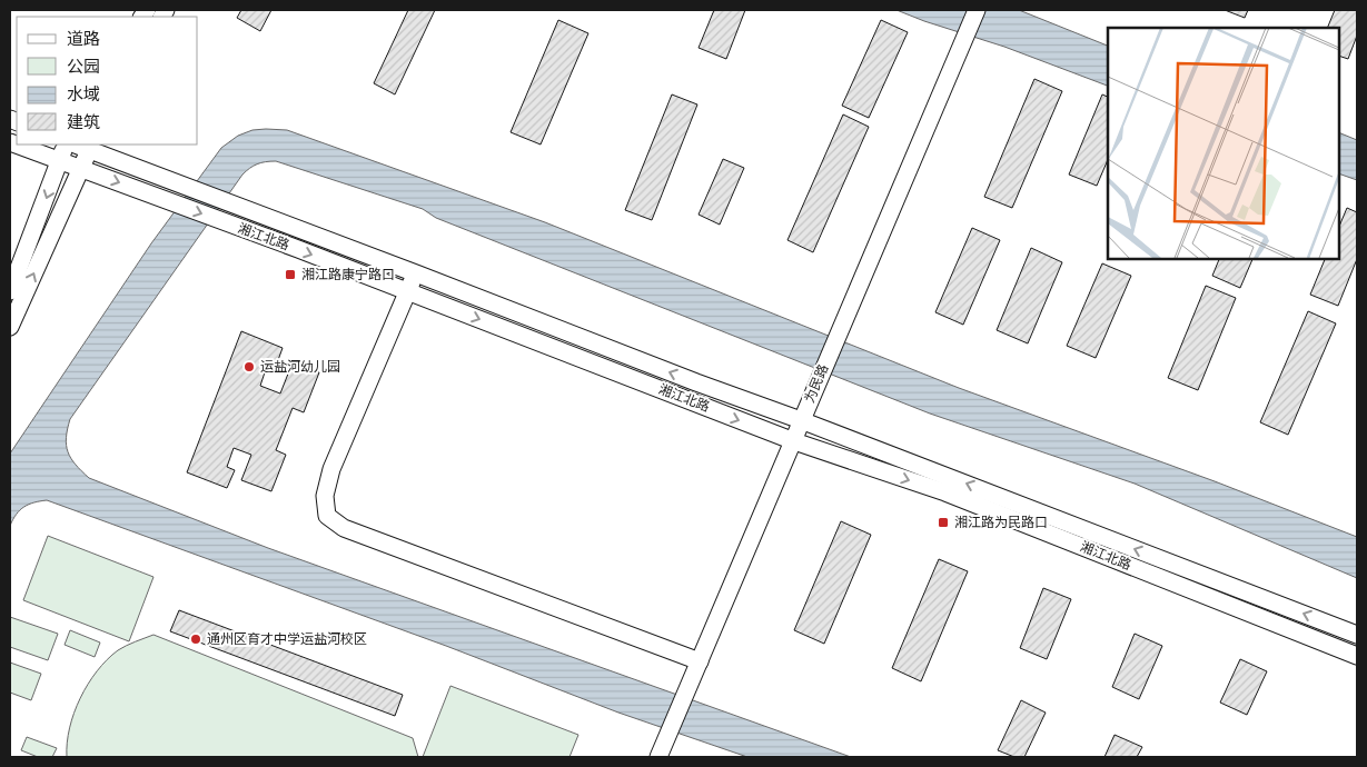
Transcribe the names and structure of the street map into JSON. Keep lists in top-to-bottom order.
{
  "streets": {
    "street": ["湘江北路", "为民路"]
  },
  "crossings": [
    ["湘江北路", "为民路"]
  ],
  "places": {
    "transit": ["湘江路康宁路口", "湘江路为民路口"],
    "other": ["运盐河幼儿园", "通州区育才中学运盐河校区"]
  },
  "legend": [
    "道路",
    "公园",
    "水域",
    "建筑"
  ]
}
